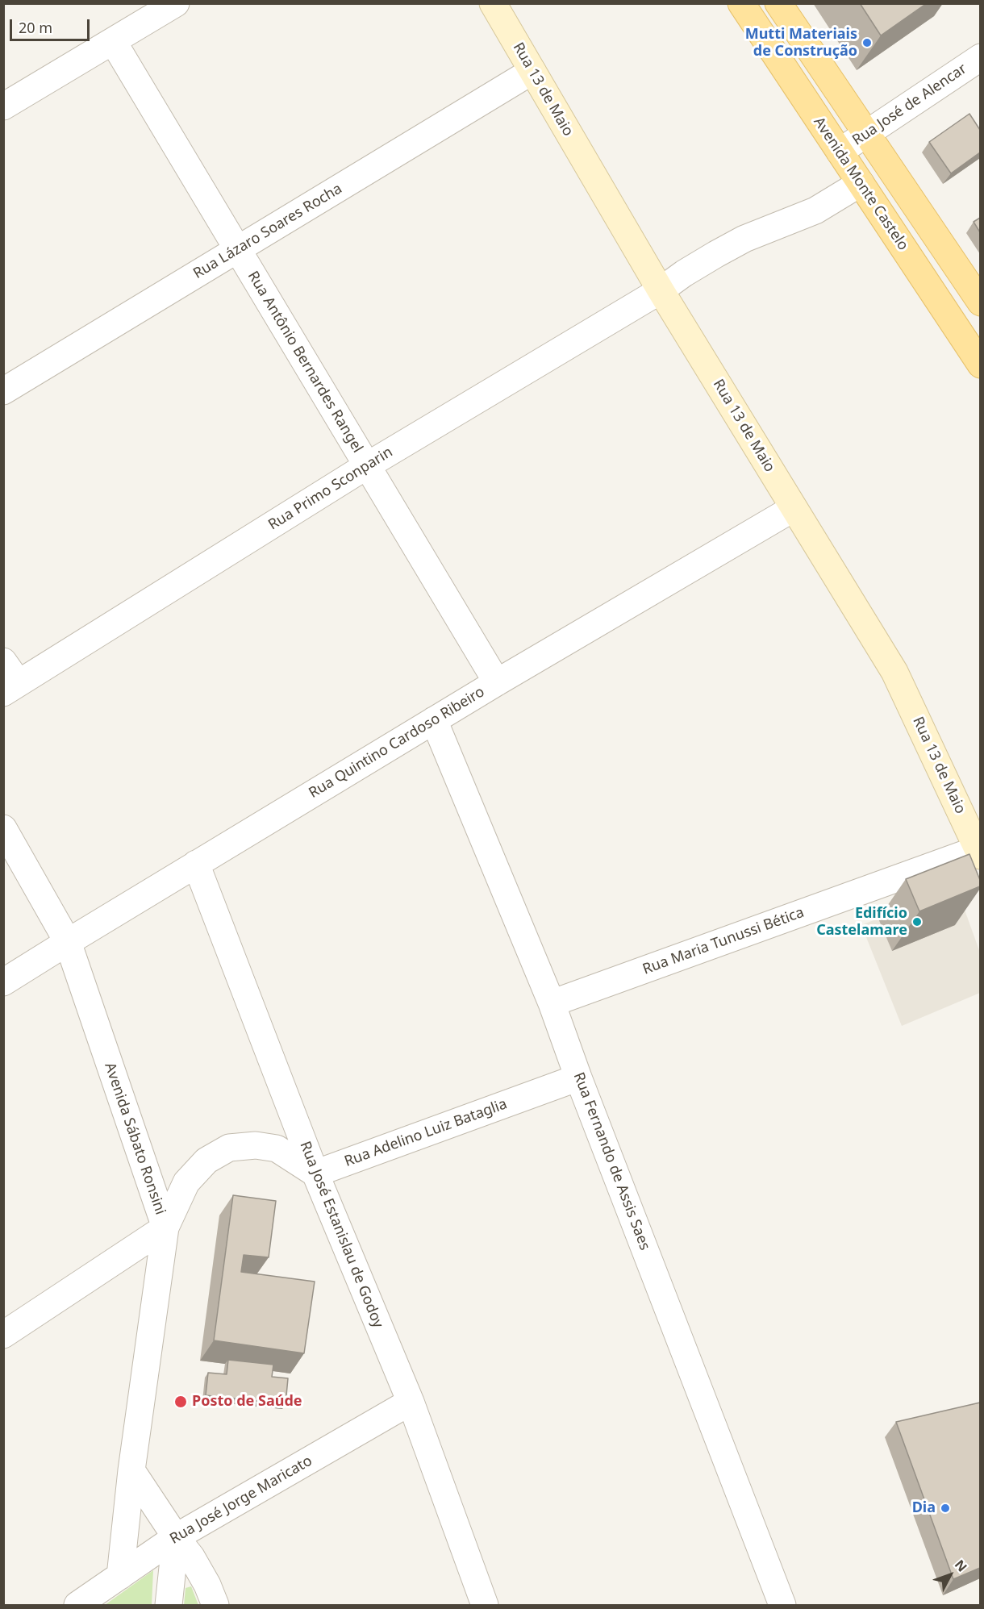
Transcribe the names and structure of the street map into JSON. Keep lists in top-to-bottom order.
{
  "streets": {
    "main road": ["Avenida Monte Castelo"],
    "street": [
      "Rua 13 de Maio",
      "Rua José de Alencar",
      "Rua Lázaro Soares Rocha",
      "Rua Antônio Bernardes Rangel",
      "Rua Primo Sconparin",
      "Rua Quintino Cardoso Ribeiro",
      "Rua Maria Tunussi Bética",
      "Rua Adelino Luiz Bataglia",
      "Avenida Sábato Ronsini",
      "Rua Fernando de Assis Saes",
      "Rua José Estanislau de Godoy",
      "Rua José Jorge Maricato"
    ]
  },
  "crossings": [
    ["Rua 13 de Maio", "Rua Lázaro Soares Rocha"],
    ["Rua 13 de Maio", "Rua Primo Sconparin"],
    ["Rua 13 de Maio", "Rua Quintino Cardoso Ribeiro"],
    ["Rua 13 de Maio", "Rua Maria Tunussi Bética"],
    ["Rua José de Alencar", "Avenida Monte Castelo"],
    ["Avenida Monte Castelo", "Rua Primo Sconparin"],
    ["Rua Lázaro Soares Rocha", "Rua Antônio Bernardes Rangel"],
    ["Rua Antônio Bernardes Rangel", "Rua Primo Sconparin"],
    ["Rua Antônio Bernardes Rangel", "Rua Quintino Cardoso Ribeiro"],
    ["Rua Quintino Cardoso Ribeiro", "Avenida Sábato Ronsini"],
    ["Rua Quintino Cardoso Ribeiro", "Rua Fernando de Assis Saes"],
    ["Rua Quintino Cardoso Ribeiro", "Rua José Estanislau de Godoy"],
    ["Rua Maria Tunussi Bética", "Rua Fernando de Assis Saes"],
    ["Rua Adelino Luiz Bataglia", "Rua Fernando de Assis Saes"],
    ["Rua Adelino Luiz Bataglia", "Rua José Estanislau de Godoy"],
    ["Avenida Sábato Ronsini", "Rua José Jorge Maricato"],
    ["Rua José Estanislau de Godoy", "Rua José Jorge Maricato"]
  ],
  "places": [
    "Mutti Materiais de Construção",
    "Edifício Castelamare",
    "Posto de Saúde",
    "Dia"
  ],
  "scale_bar": "20 m",
  "north": "top right"
}
